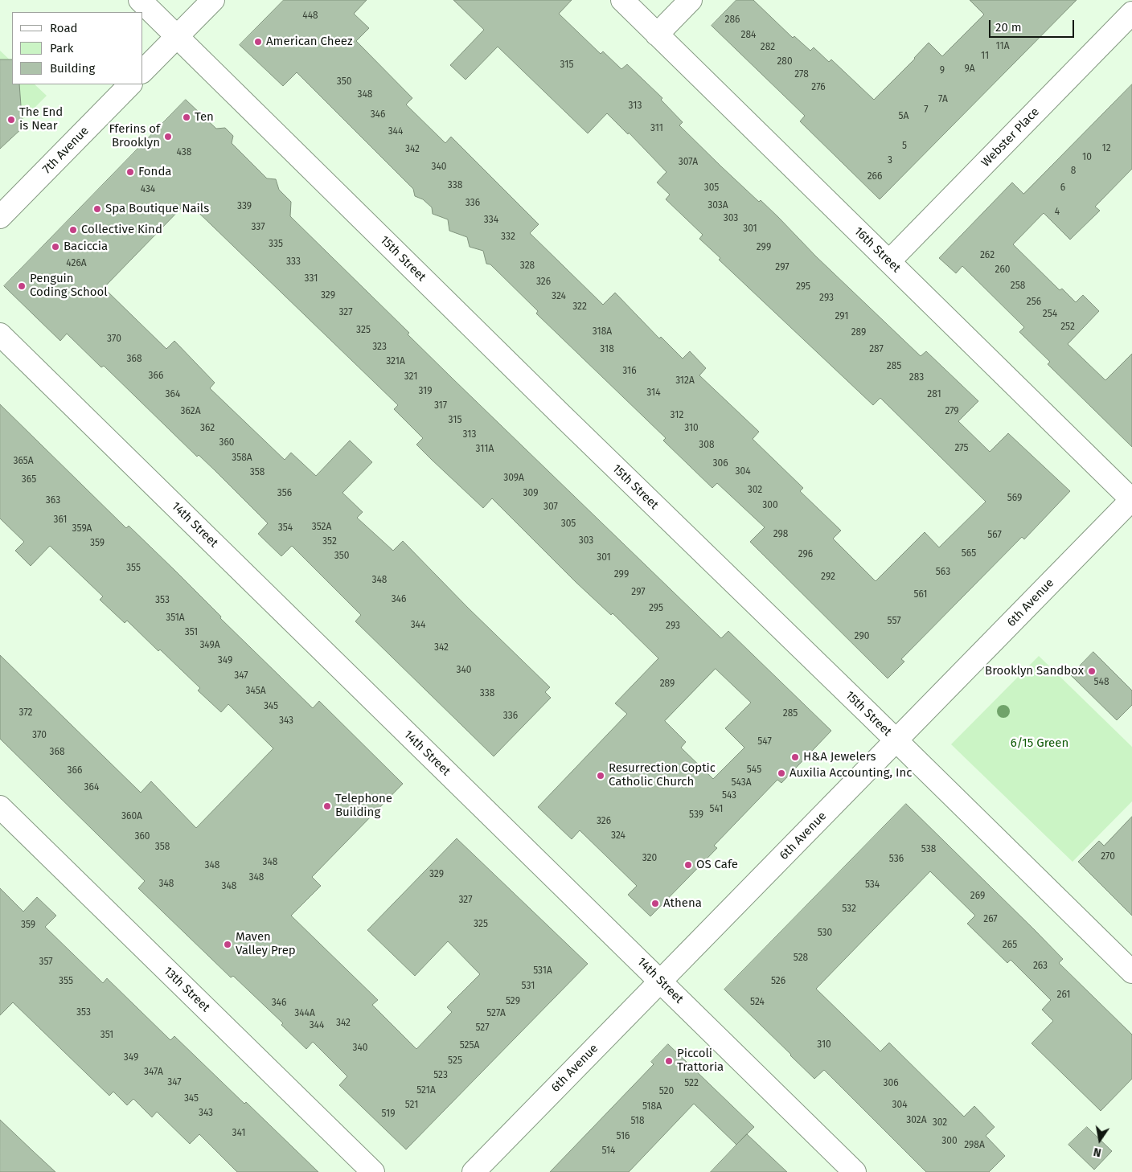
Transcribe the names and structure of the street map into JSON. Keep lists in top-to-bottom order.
{
  "streets": {
    "street": [
      "Webster Place",
      "7th Avenue",
      "16th Street",
      "15th Street",
      "14th Street",
      "6th Avenue",
      "13th Street"
    ]
  },
  "crossings": [
    ["Webster Place", "16th Street"],
    ["16th Street", "6th Avenue"],
    ["15th Street", "6th Avenue"],
    ["14th Street", "6th Avenue"]
  ],
  "parks": ["6/15 Green"],
  "places": [
    "American Cheez",
    "Ten",
    "The End is Near",
    "Fferins of Brooklyn",
    "Fonda",
    "Spa Boutique Nails",
    "Collective Kind",
    "Baciccia",
    "Penguin Coding School",
    "Brooklyn Sandbox",
    "H&A Jewelers",
    "Auxilia Accounting, Inc",
    "Resurrection Coptic Catholic Church",
    "Telephone Building",
    "OS Cafe",
    "Athena",
    "Maven Valley Prep",
    "Piccoli Trattoria"
  ],
  "house_numbers": [
    "448",
    "286",
    "284",
    "11A",
    "282",
    "11",
    "280",
    "315",
    "9A",
    "9",
    "278",
    "350",
    "276",
    "348",
    "7A",
    "313",
    "7",
    "346",
    "5A",
    "311",
    "344",
    "5",
    "12",
    "342",
    "438",
    "10",
    "3",
    "307A",
    "340",
    "8",
    "266",
    "338",
    "305",
    "6",
    "434",
    "336",
    "303A",
    "339",
    "4",
    "303",
    "334",
    "337",
    "301",
    "332",
    "335",
    "299",
    "262",
    "333",
    "426A",
    "328",
    "297",
    "260",
    "331",
    "326",
    "258",
    "295",
    "329",
    "324",
    "293",
    "256",
    "322",
    "327",
    "254",
    "291",
    "252",
    "325",
    "318A",
    "289",
    "370",
    "323",
    "318",
    "287",
    "368",
    "321A",
    "285",
    "316",
    "366",
    "321",
    "283",
    "312A",
    "319",
    "314",
    "364",
    "281",
    "317",
    "362A",
    "279",
    "312",
    "315",
    "362",
    "310",
    "313",
    "360",
    "308",
    "275",
    "311A",
    "358A",
    "365A",
    "306",
    "304",
    "358",
    "309A",
    "365",
    "302",
    "356",
    "309",
    "569",
    "363",
    "300",
    "307",
    "361",
    "305",
    "352A",
    "354",
    "359A",
    "298",
    "567",
    "303",
    "352",
    "359",
    "565",
    "296",
    "350",
    "301",
    "355",
    "563",
    "299",
    "292",
    "348",
    "297",
    "561",
    "346",
    "353",
    "295",
    "351A",
    "557",
    "344",
    "293",
    "351",
    "290",
    "349A",
    "342",
    "349",
    "340",
    "347",
    "548",
    "289",
    "345A",
    "338",
    "345",
    "372",
    "285",
    "336",
    "343",
    "370",
    "547",
    "368",
    "545",
    "366",
    "543A",
    "364",
    "543",
    "541",
    "539",
    "360A",
    "326",
    "324",
    "360",
    "358",
    "538",
    "270",
    "320",
    "536",
    "348",
    "348",
    "329",
    "348",
    "348",
    "534",
    "348",
    "269",
    "327",
    "532",
    "267",
    "325",
    "359",
    "530",
    "265",
    "528",
    "357",
    "263",
    "531A",
    "355",
    "526",
    "531",
    "261",
    "529",
    "524",
    "346",
    "353",
    "344A",
    "527A",
    "342",
    "344",
    "527",
    "351",
    "310",
    "525A",
    "340",
    "349",
    "525",
    "347A",
    "523",
    "347",
    "522",
    "306",
    "521A",
    "520",
    "345",
    "521",
    "304",
    "518A",
    "343",
    "519",
    "302A",
    "518",
    "302",
    "341",
    "516",
    "300",
    "298A",
    "514"
  ],
  "legend": ["Road", "Park", "Building"],
  "scale_bar": "20 m",
  "north": "bottom"
}
